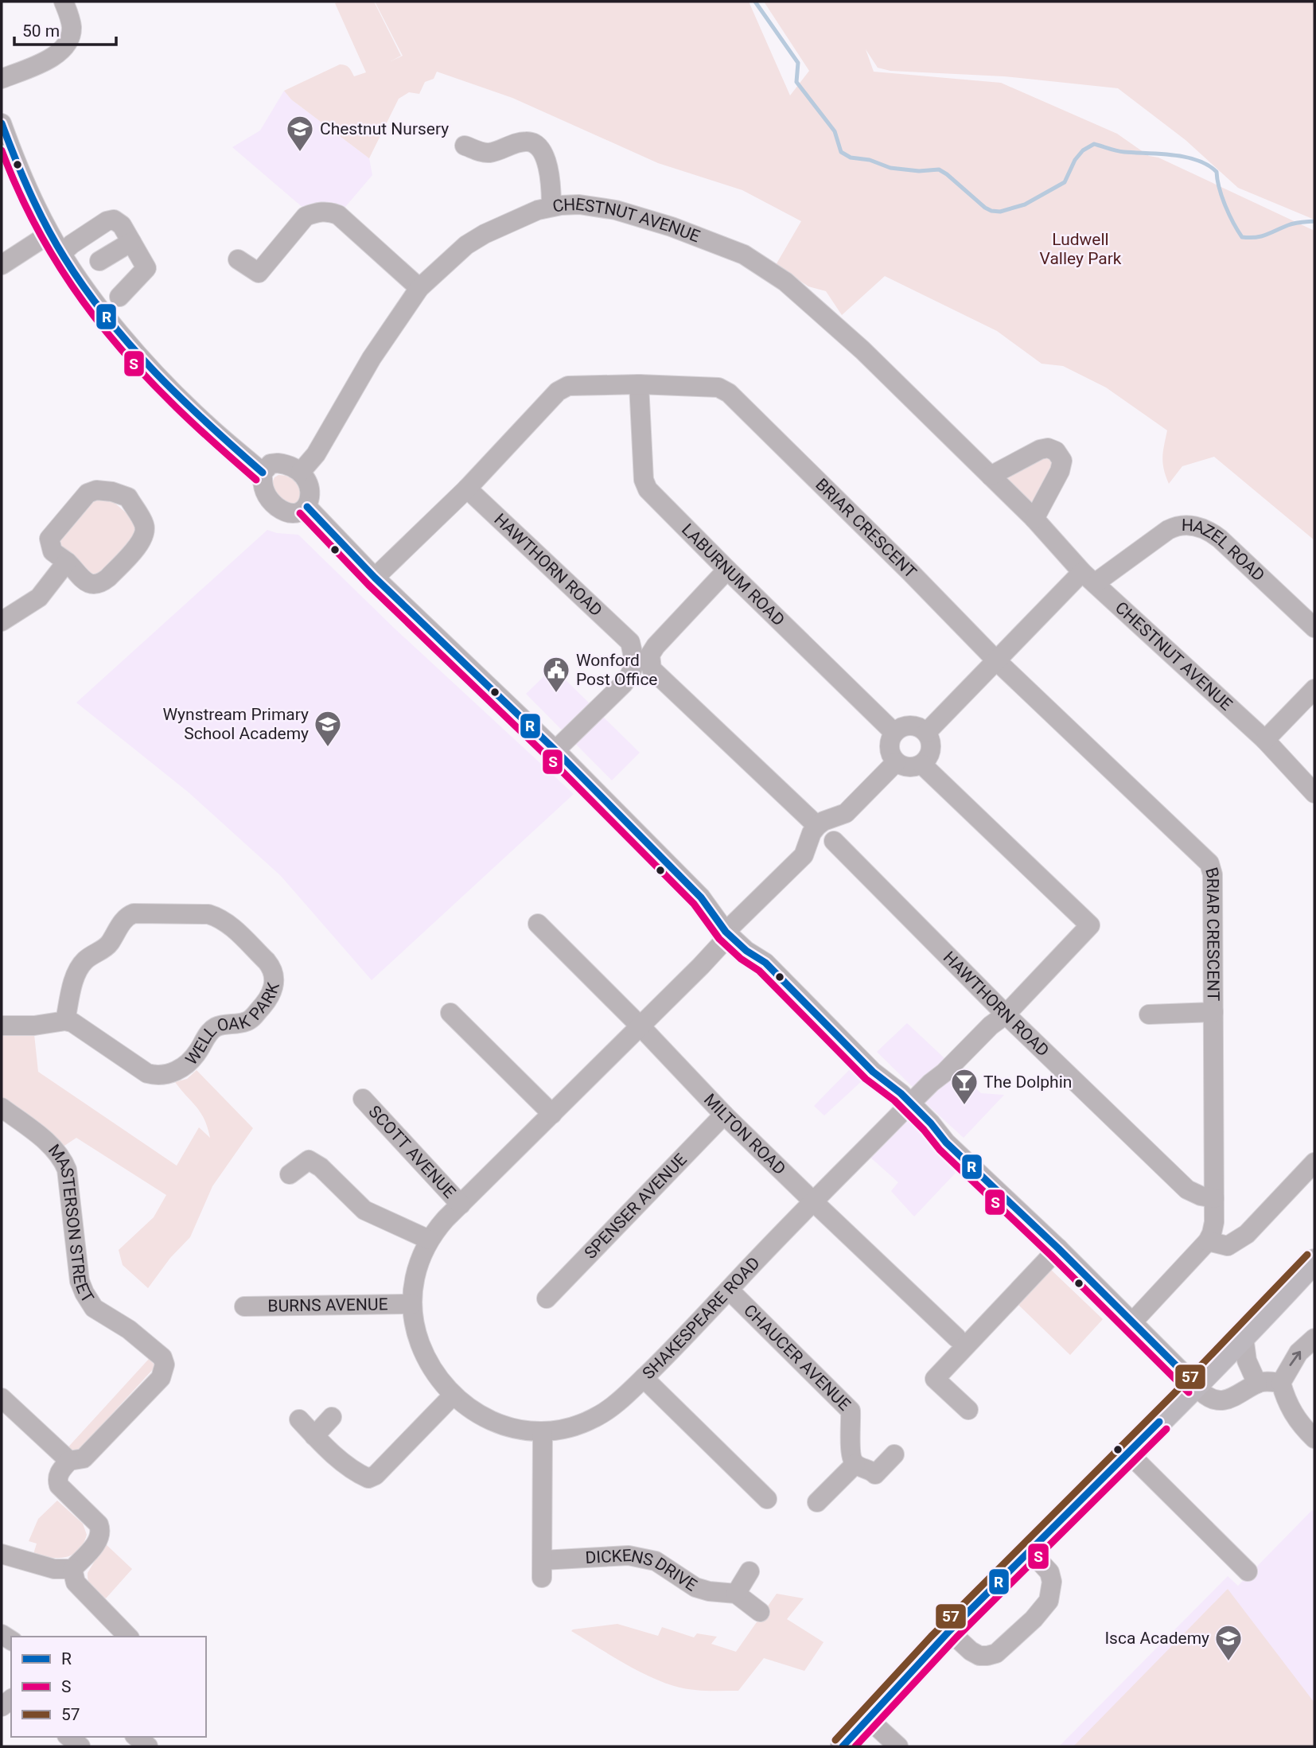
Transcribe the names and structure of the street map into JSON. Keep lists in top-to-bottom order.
{
  "streets": {
    "street": [
      "CHESTNUT AVENUE",
      "BRIAR CRESCENT",
      "HAZEL ROAD",
      "HAWTHORN ROAD",
      "LABURNUM ROAD",
      "WELL OAK PARK",
      "MILTON ROAD",
      "SCOTT AVENUE",
      "SPENSER AVENUE",
      "MASTERSON STREET",
      "BURNS AVENUE",
      "SHAKESPEARE ROAD",
      "CHAUCER AVENUE",
      "DICKENS DRIVE"
    ]
  },
  "crossings": [
    ["CHESTNUT AVENUE", "HAZEL ROAD"],
    ["BRIAR CRESCENT", "HAZEL ROAD"],
    ["BRIAR CRESCENT", "HAWTHORN ROAD"],
    ["BRIAR CRESCENT", "LABURNUM ROAD"],
    ["HAZEL ROAD", "LABURNUM ROAD"],
    ["HAZEL ROAD", "SHAKESPEARE ROAD"],
    ["HAWTHORN ROAD", "SHAKESPEARE ROAD"],
    ["LABURNUM ROAD", "SHAKESPEARE ROAD"],
    ["MILTON ROAD", "SPENSER AVENUE"],
    ["MILTON ROAD", "SHAKESPEARE ROAD"],
    ["SCOTT AVENUE", "SHAKESPEARE ROAD"],
    ["BURNS AVENUE", "SHAKESPEARE ROAD"],
    ["SHAKESPEARE ROAD", "CHAUCER AVENUE"],
    ["SHAKESPEARE ROAD", "DICKENS DRIVE"]
  ],
  "parks": ["Ludwell Valley Park"],
  "places": {
    "school or university": ["Chestnut Nursery", "Wynstream Primary School Academy", "Isca Academy"],
    "public building": ["Wonford Post Office"],
    "bar": ["The Dolphin"]
  },
  "lines": ["transit line R", "transit line S", "transit line 57"],
  "legend": ["R", "S", "57"],
  "scale_bar": "50 m"
}
